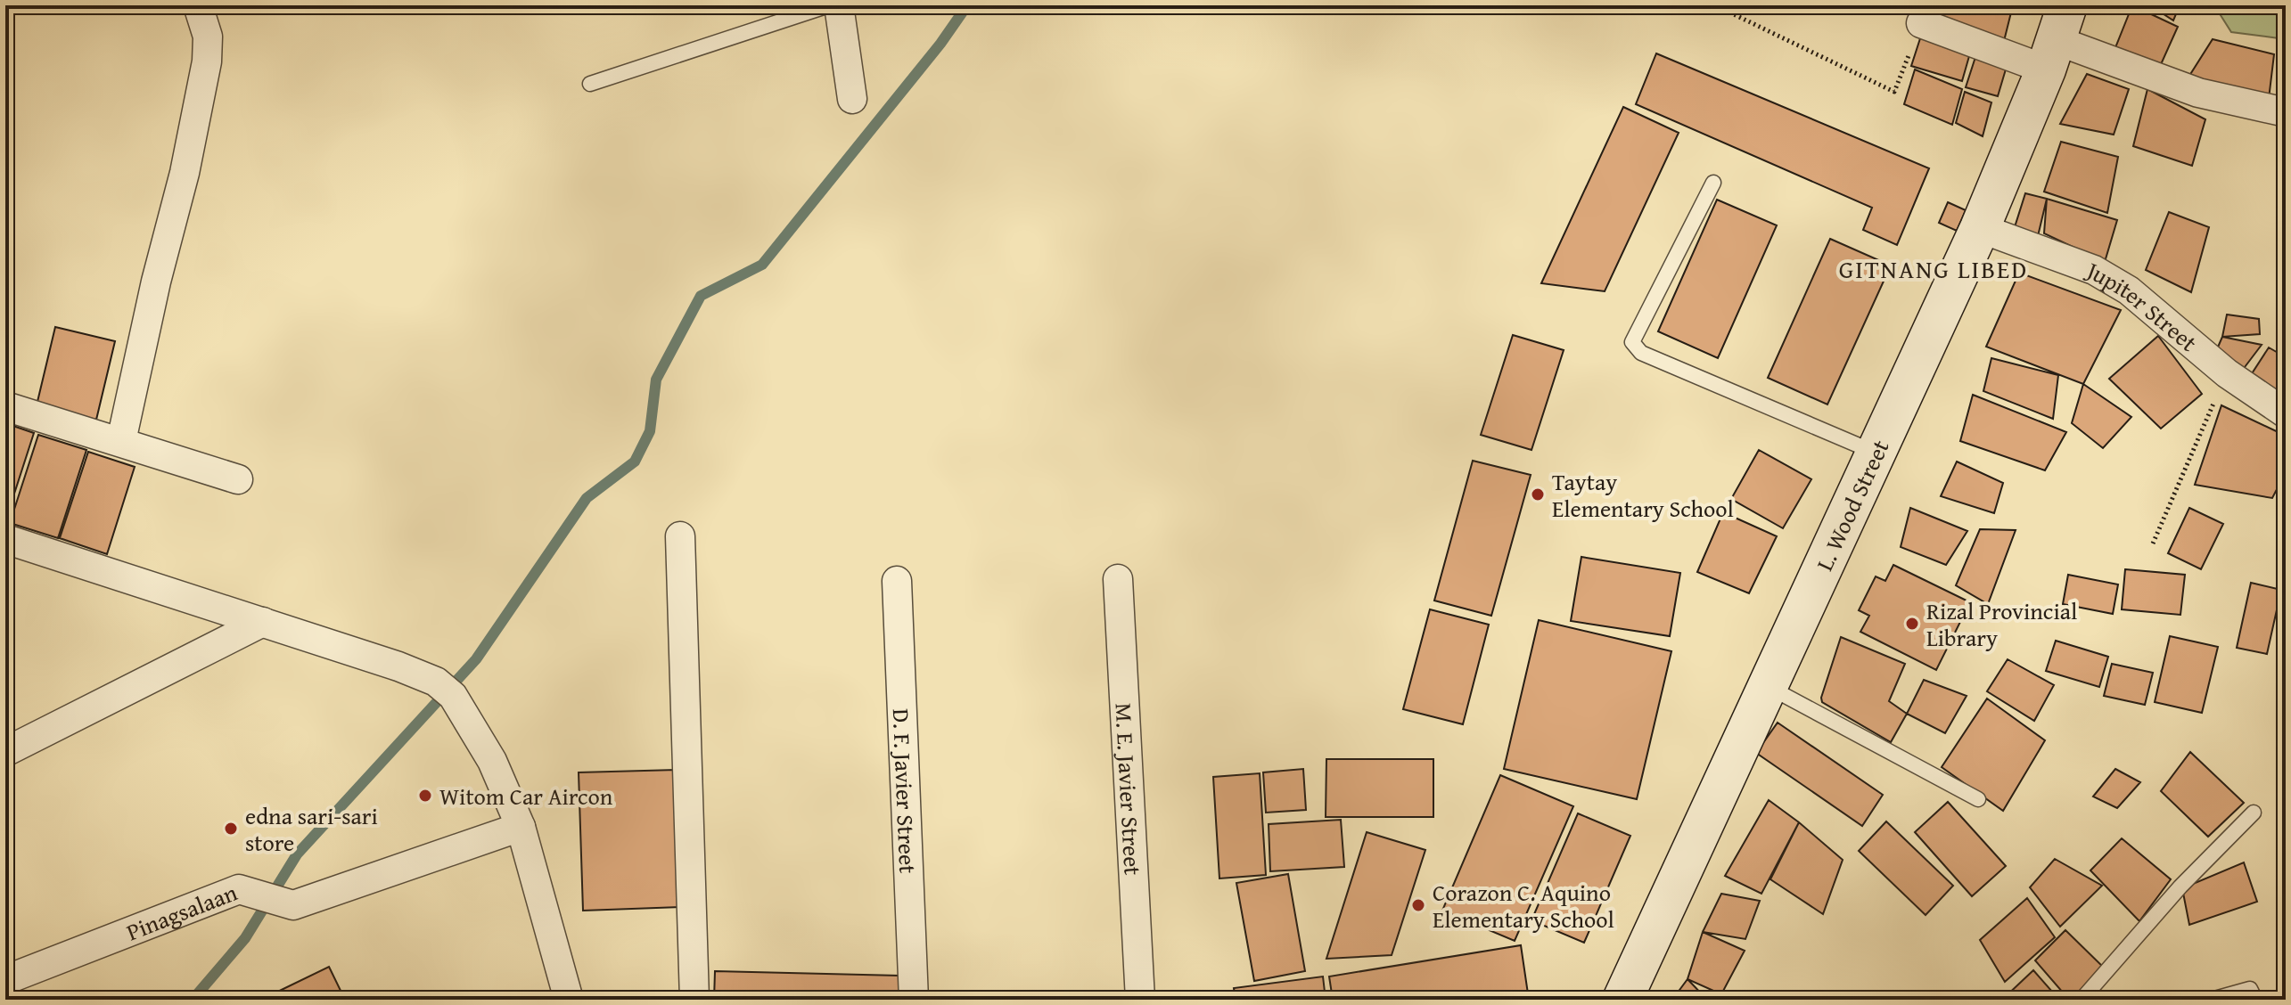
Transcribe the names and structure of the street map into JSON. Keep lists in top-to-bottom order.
{
  "streets": {
    "main road": ["L. Wood Street"],
    "street": [
      "Jupiter Street",
      "M. E. Javier Street",
      "D. F. Javier Street",
      "Pinagsalaan"
    ]
  },
  "crossings": [
    ["Jupiter Street", "L. Wood Street"]
  ],
  "districts": ["GITNANG LIBED"],
  "places": [
    "Taytay Elementary School",
    "Rizal Provincial Library",
    "Witom Car Aircon",
    "edna sari-sari store",
    "Corazon C. Aquino Elementary School"
  ]
}
